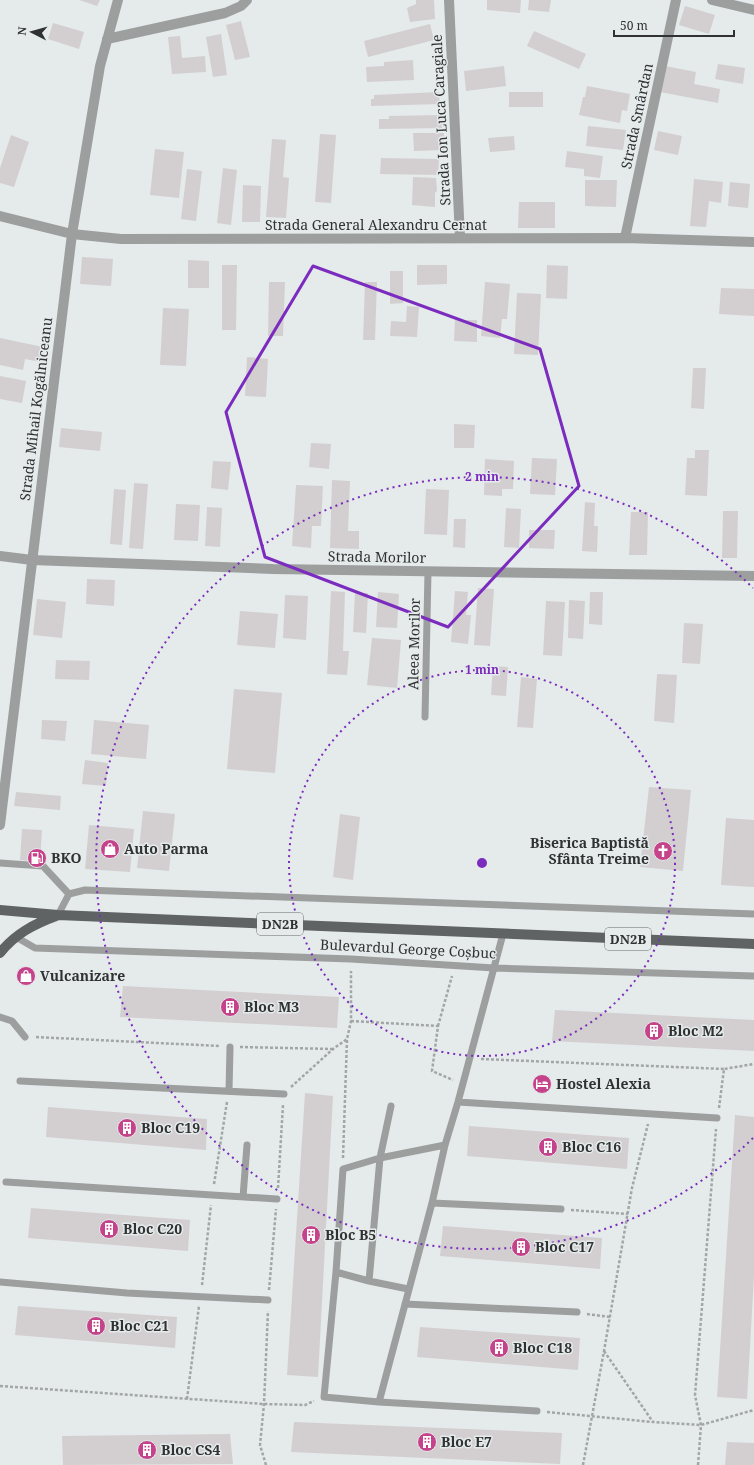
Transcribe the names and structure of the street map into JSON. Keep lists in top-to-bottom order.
{
  "streets": {
    "main road": ["DN2B", "Bulevardul George Coșbuc"],
    "street": [
      "Strada Smârdan",
      "Strada Ion Luca Caragiale",
      "Strada General Alexandru Cernat",
      "Strada Mihail Kogălniceanu",
      "Strada Morilor"
    ],
    "lane": ["Aleea Morilor"]
  },
  "crossings": [
    ["Strada Smârdan", "Strada General Alexandru Cernat"],
    ["Strada Ion Luca Caragiale", "Strada General Alexandru Cernat"],
    ["Strada General Alexandru Cernat", "Strada Mihail Kogălniceanu"],
    ["Strada Mihail Kogălniceanu", "Strada Morilor"],
    ["Strada Morilor", "Aleea Morilor"]
  ],
  "places": {
    "shop": ["Auto Parma", "Vulcanizare"],
    "church": ["Biserica Baptistă Sfânta Treime"],
    "fuel station": ["BKO"],
    "building": [
      "Bloc M3",
      "Bloc M2",
      "Bloc C19",
      "Bloc C16",
      "Bloc C20",
      "Bloc B5",
      "Bloc C17",
      "Bloc C21",
      "Bloc C18",
      "Bloc E7",
      "Bloc CS4"
    ],
    "hotel": ["Hostel Alexia"]
  },
  "scale_bar": "50 m",
  "north": "left",
  "rings": ["2 min", "1 min"]
}
